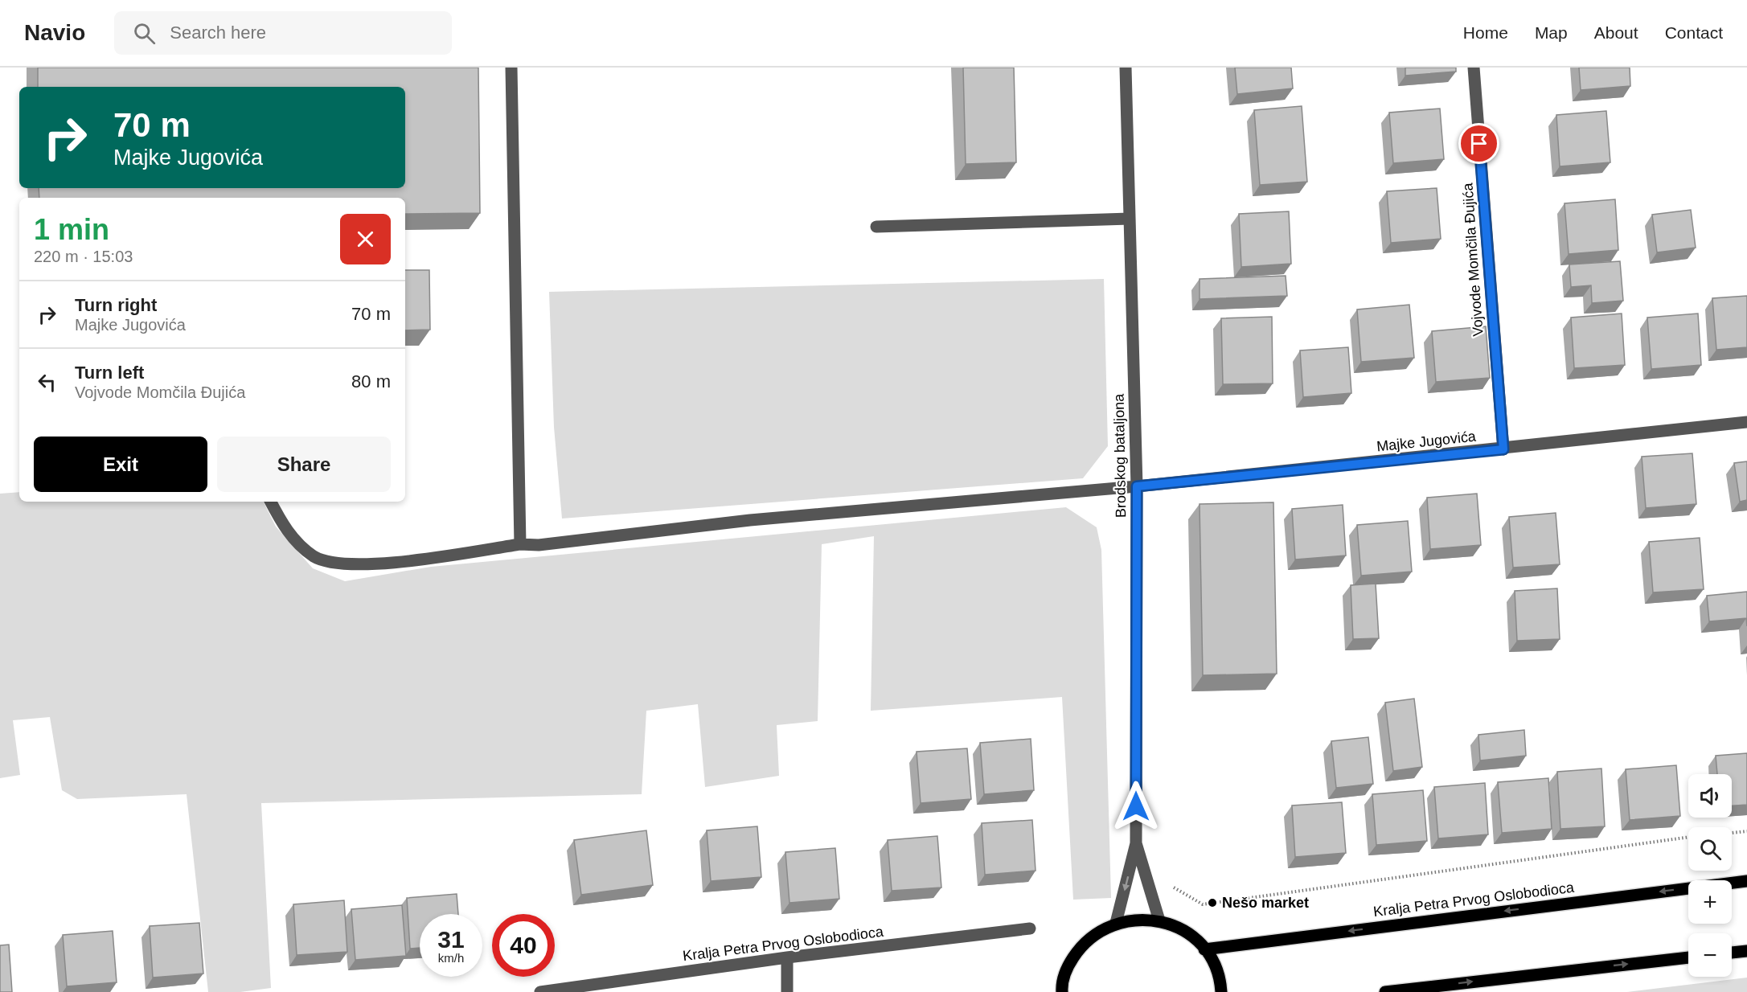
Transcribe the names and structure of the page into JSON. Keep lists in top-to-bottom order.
{
  "streets": {
    "main road": ["Kralja Petra Prvog Oslobodioca"],
    "street": ["Vojvode Momčila Đujića", "Majke Jugovića", "Brodskog bataljona"]
  },
  "crossings": [
    ["Vojvode Momčila Đujića", "Majke Jugovića"],
    ["Majke Jugovića", "Brodskog bataljona"]
  ],
  "places": ["Nešo market"],
  "page": {
    "header": "Navio",
    "search": "Search here",
    "nav": [
      "Home",
      "Map",
      "About",
      "Contact"
    ],
    "turn": ["70 m", "Majke Jugovića"],
    "heading": ["1 min", "220 m · 15:03"],
    "list": [
      {
        "name": "Turn right",
        "note": "Majke Jugovića",
        "value": "70 m"
      },
      {
        "name": "Turn left",
        "note": "Vojvode Momčila Đujića",
        "value": "80 m"
      }
    ],
    "buttons": ["Exit", "Share"],
    "map_buttons": ["+", "−"],
    "speed": "31 km/h",
    "limit": "40"
  }
}
